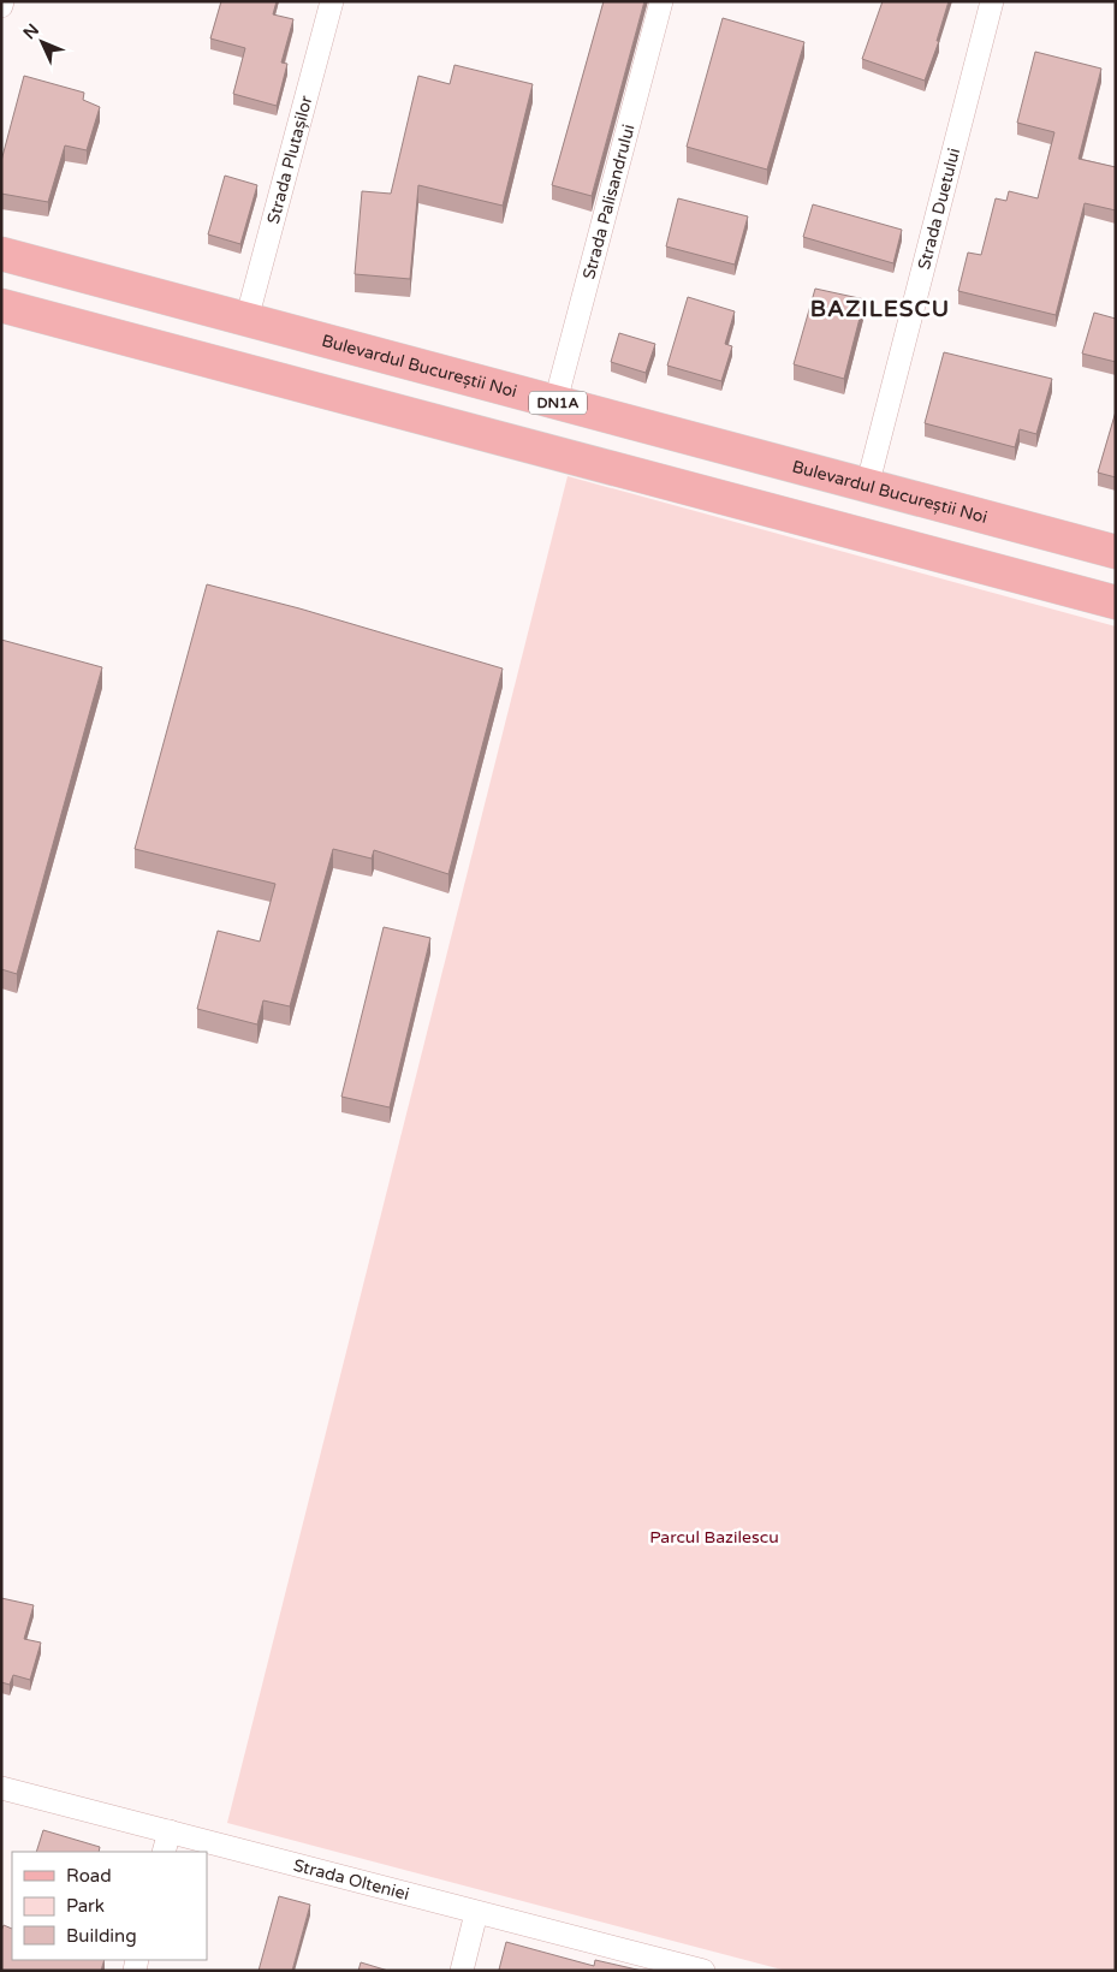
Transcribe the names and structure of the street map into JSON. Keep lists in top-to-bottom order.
{
  "streets": {
    "main road": ["Bulevardul Bucureștii Noi", "DN1A"],
    "street": [
      "Strada Plutașilor",
      "Strada Palisandrului",
      "Strada Duetului",
      "Strada Olteniei"
    ]
  },
  "crossings": [
    ["Strada Plutașilor", "Bulevardul Bucureștii Noi"],
    ["Strada Palisandrului", "Bulevardul Bucureștii Noi"],
    ["Strada Duetului", "Bulevardul Bucureștii Noi"]
  ],
  "districts": ["BAZILESCU"],
  "parks": ["Parcul Bazilescu"],
  "legend": ["Road", "Park", "Building"],
  "north": "top left"
}
